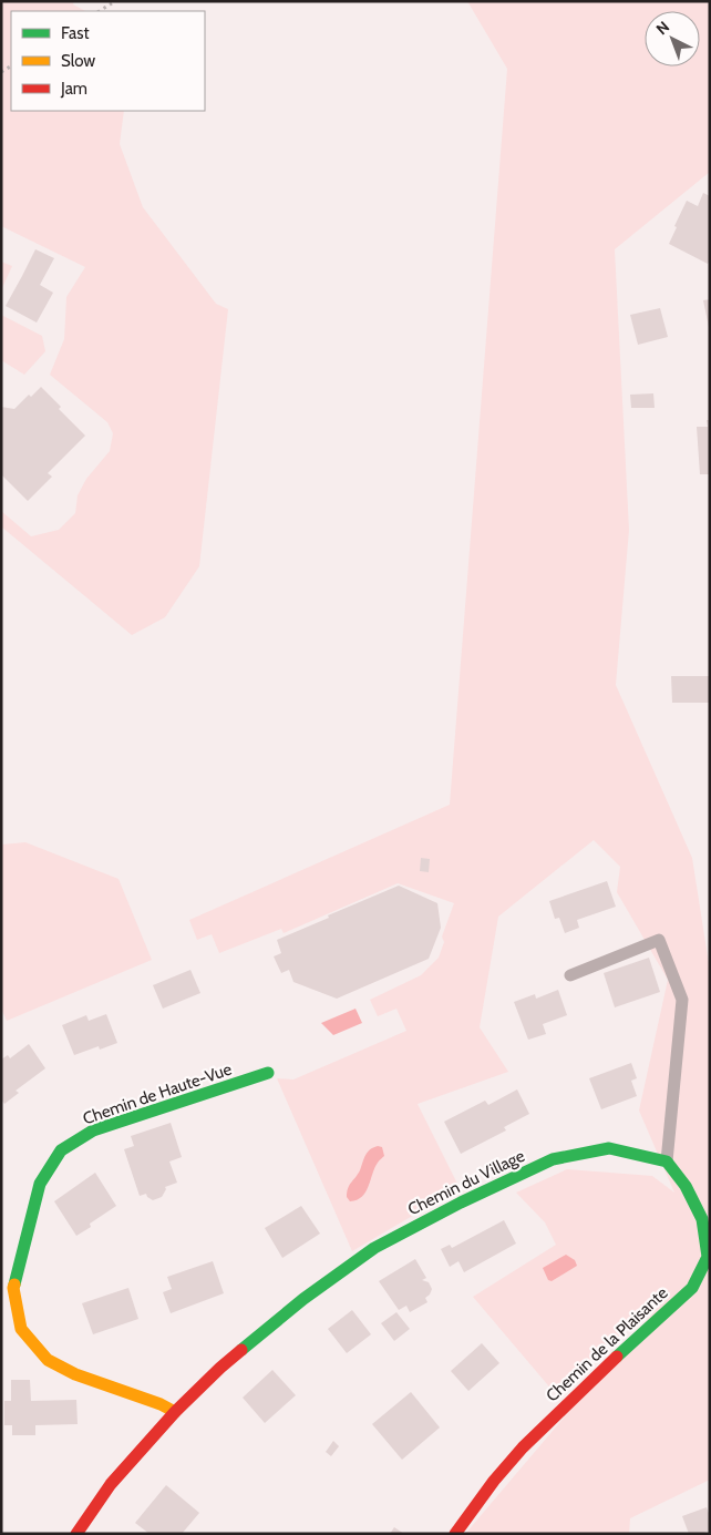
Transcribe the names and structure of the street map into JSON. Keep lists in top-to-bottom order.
{
  "streets": {
    "street": ["Chemin de Haute-Vue", "Chemin du Village", "Chemin de la Plaisante"]
  },
  "crossings": [
    ["Chemin de Haute-Vue", "Chemin du Village"],
    ["Chemin du Village", "Chemin de la Plaisante"]
  ],
  "legend": ["Fast", "Slow", "Jam"],
  "north": "top left"
}
